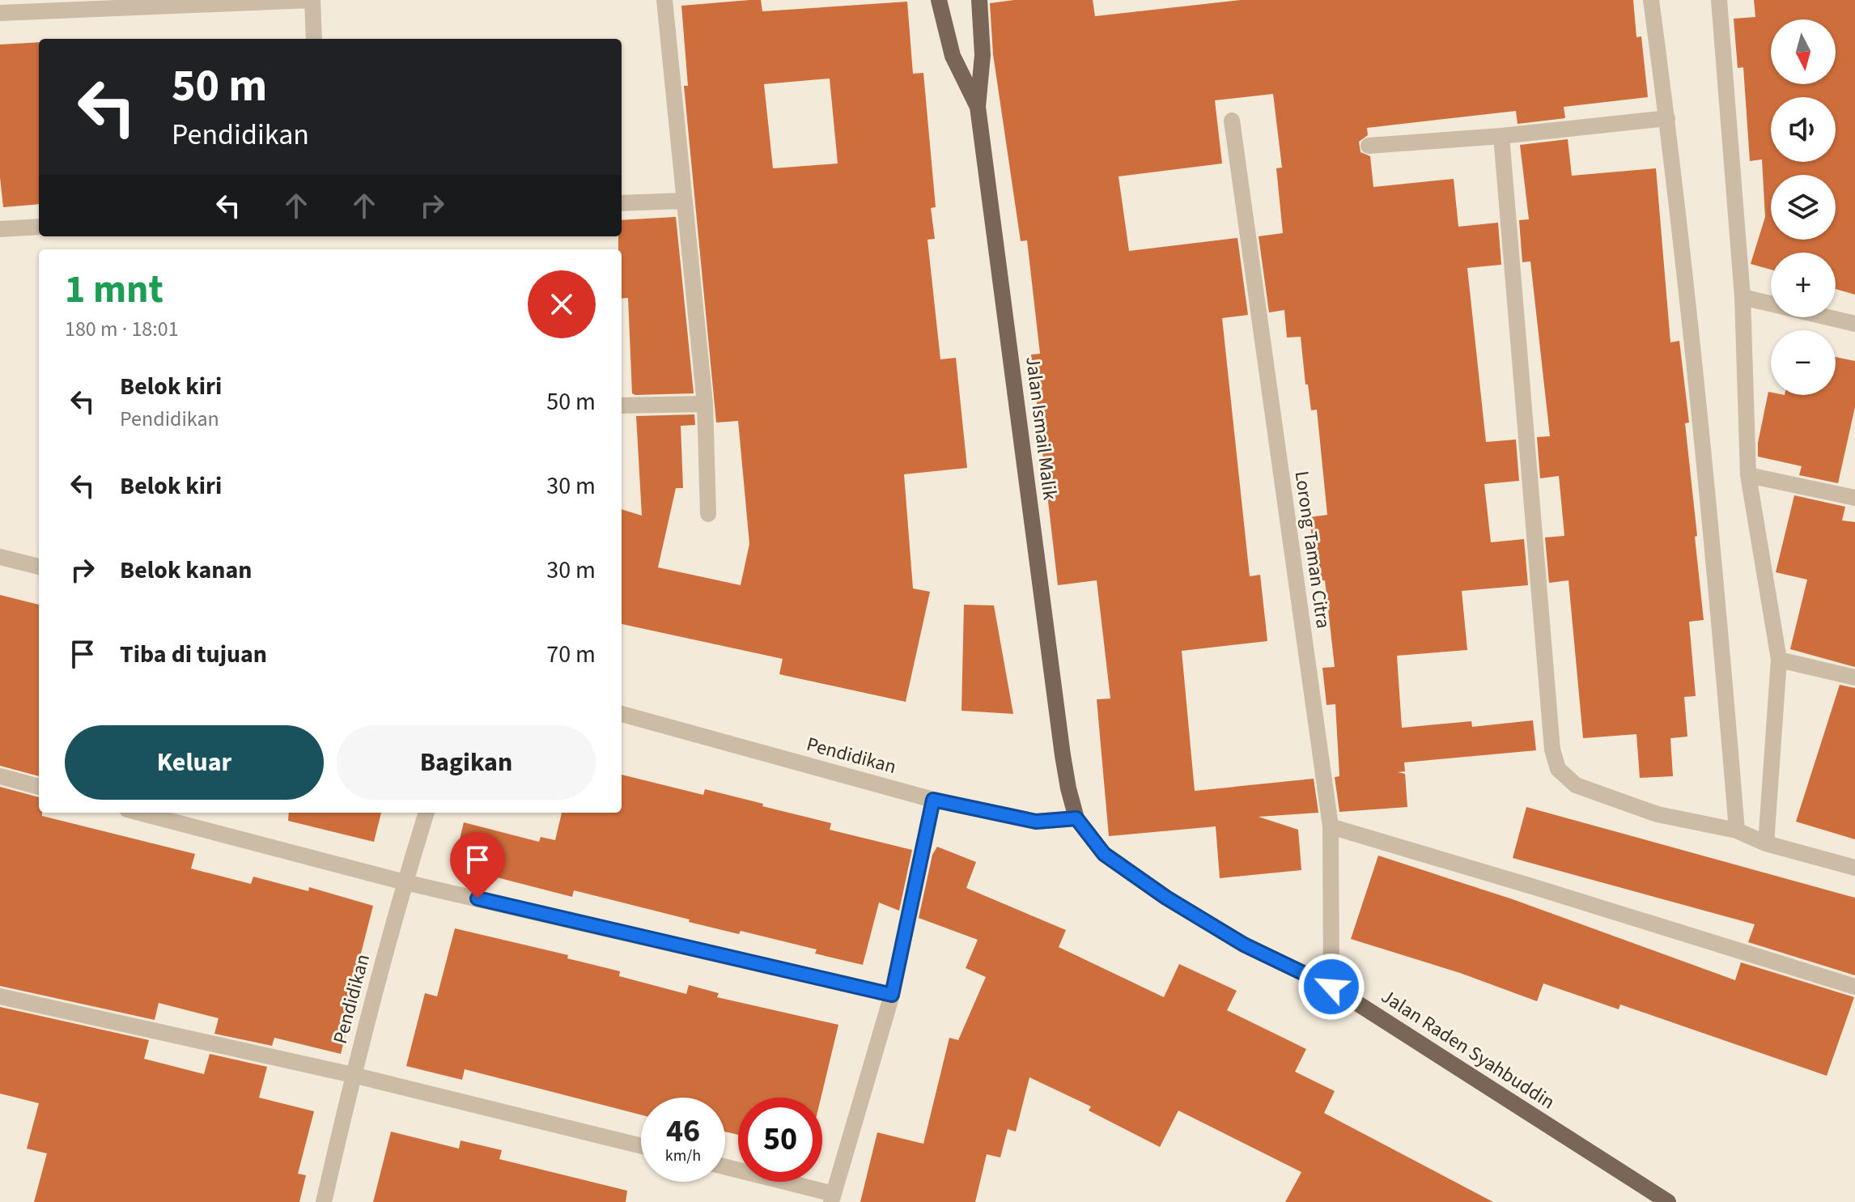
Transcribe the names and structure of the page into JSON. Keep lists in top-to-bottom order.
{
  "streets": {
    "main road": ["Jalan Ismail Malik", "Jalan Raden Syahbuddin"],
    "street": ["Lorong Taman Citra", "Pendidikan"]
  },
  "crossings": [
    ["Jalan Ismail Malik", "Jalan Raden Syahbuddin"],
    ["Lorong Taman Citra", "Jalan Raden Syahbuddin"],
    ["Pendidikan", "Jalan Raden Syahbuddin"]
  ],
  "north": "bottom",
  "page": {
    "map_buttons": ["+", "−"],
    "turn": ["50 m", "Pendidikan"],
    "heading": ["1 mnt", "180 m · 18:01"],
    "list": [
      {
        "name": "Belok kiri",
        "note": "Pendidikan",
        "value": "50 m"
      },
      {
        "name": "Belok kiri",
        "value": "30 m"
      },
      {
        "name": "Belok kanan",
        "value": "30 m"
      },
      {
        "name": "Tiba di tujuan",
        "value": "70 m"
      }
    ],
    "buttons": ["Keluar", "Bagikan"],
    "speed": "46 km/h",
    "limit": "50"
  }
}
